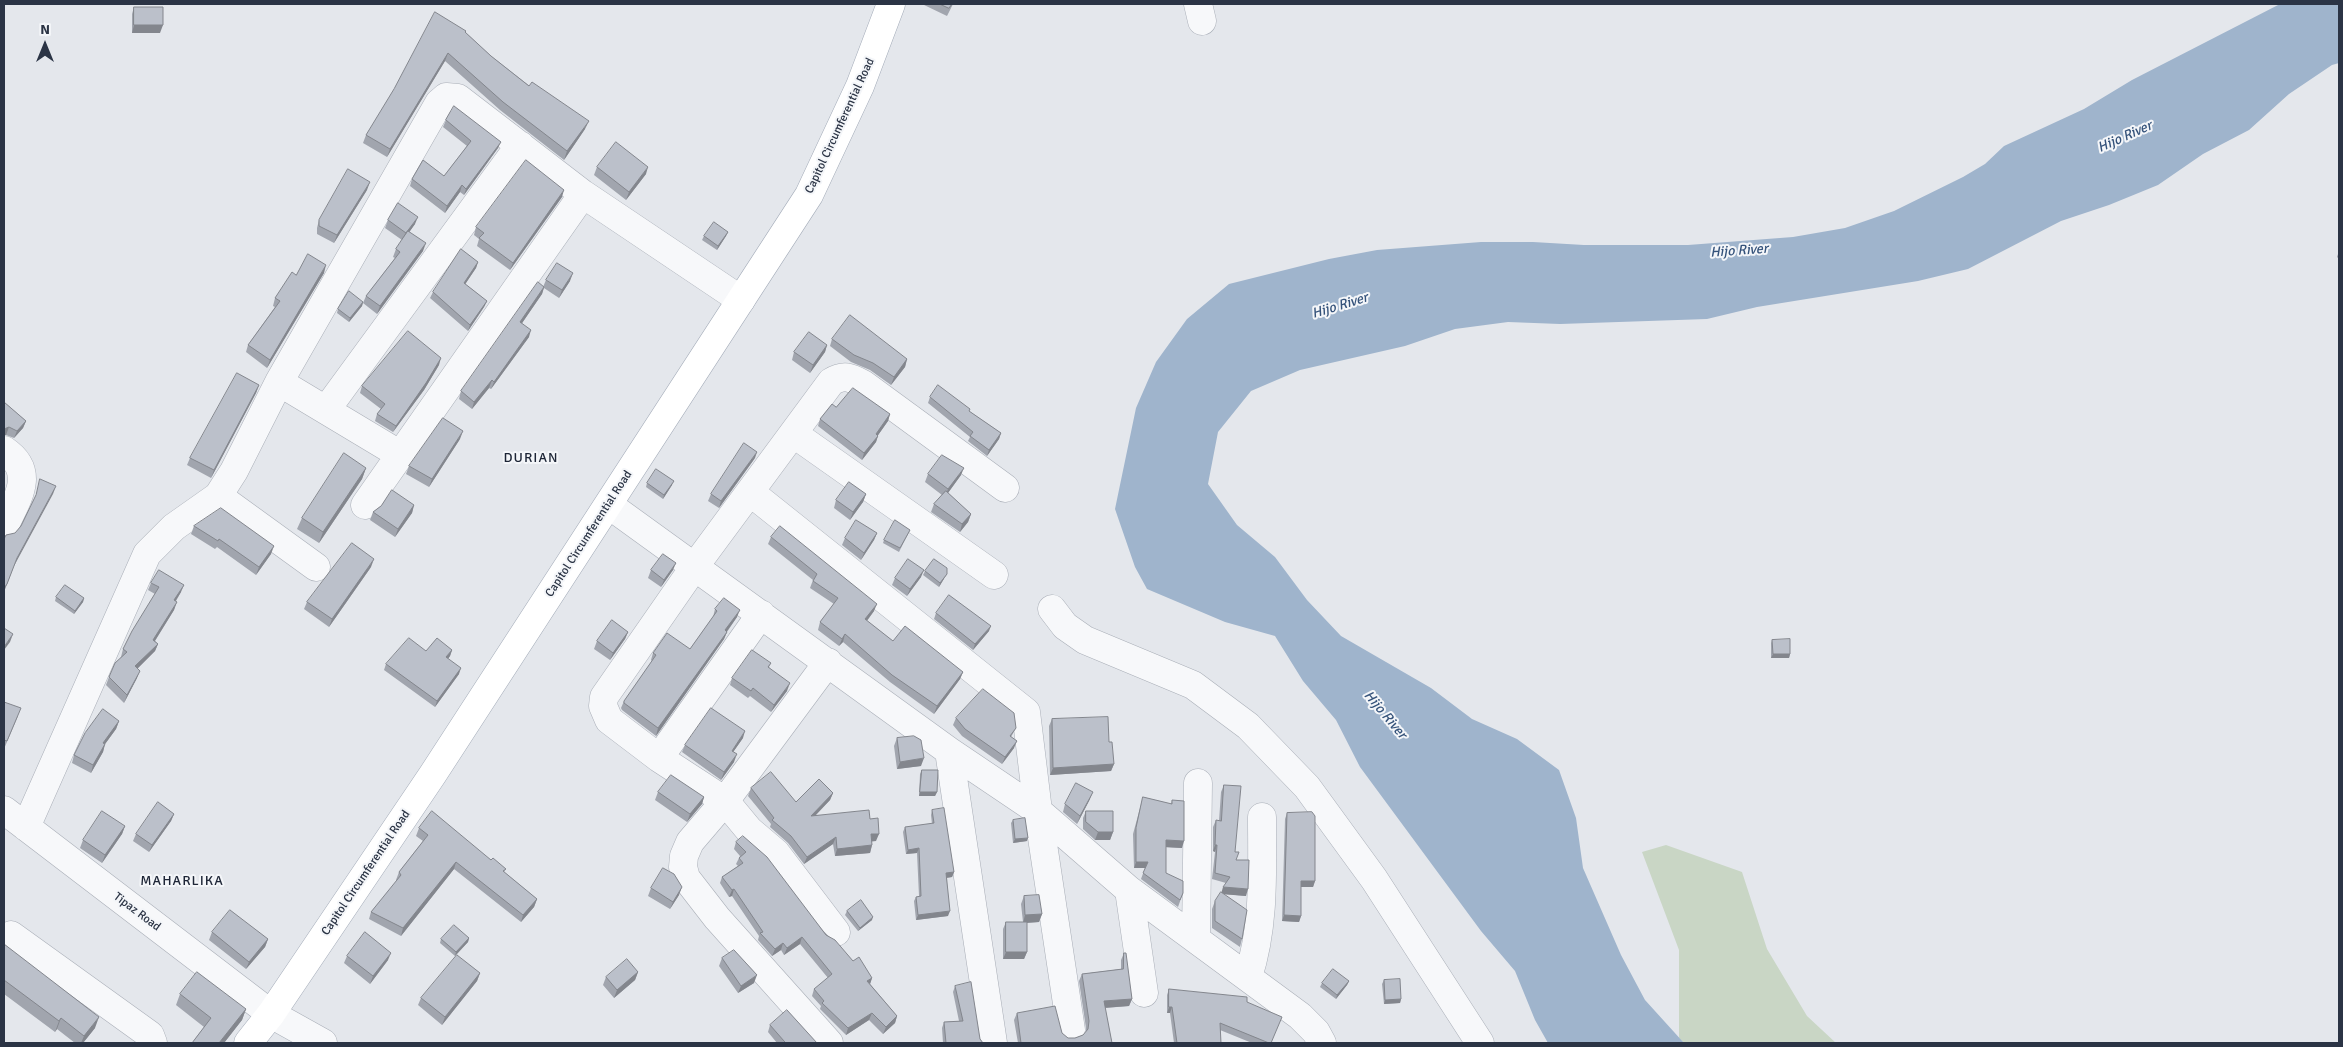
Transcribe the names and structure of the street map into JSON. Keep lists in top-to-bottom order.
{
  "streets": {
    "main road": ["Capitol Circumferential Road"],
    "street": ["Tipaz Road"]
  },
  "crossings": [
    ["Capitol Circumferential Road", "Tipaz Road"]
  ],
  "districts": ["DURIAN", "MAHARLIKA"],
  "water": ["Hijo River"],
  "north": "top"
}
